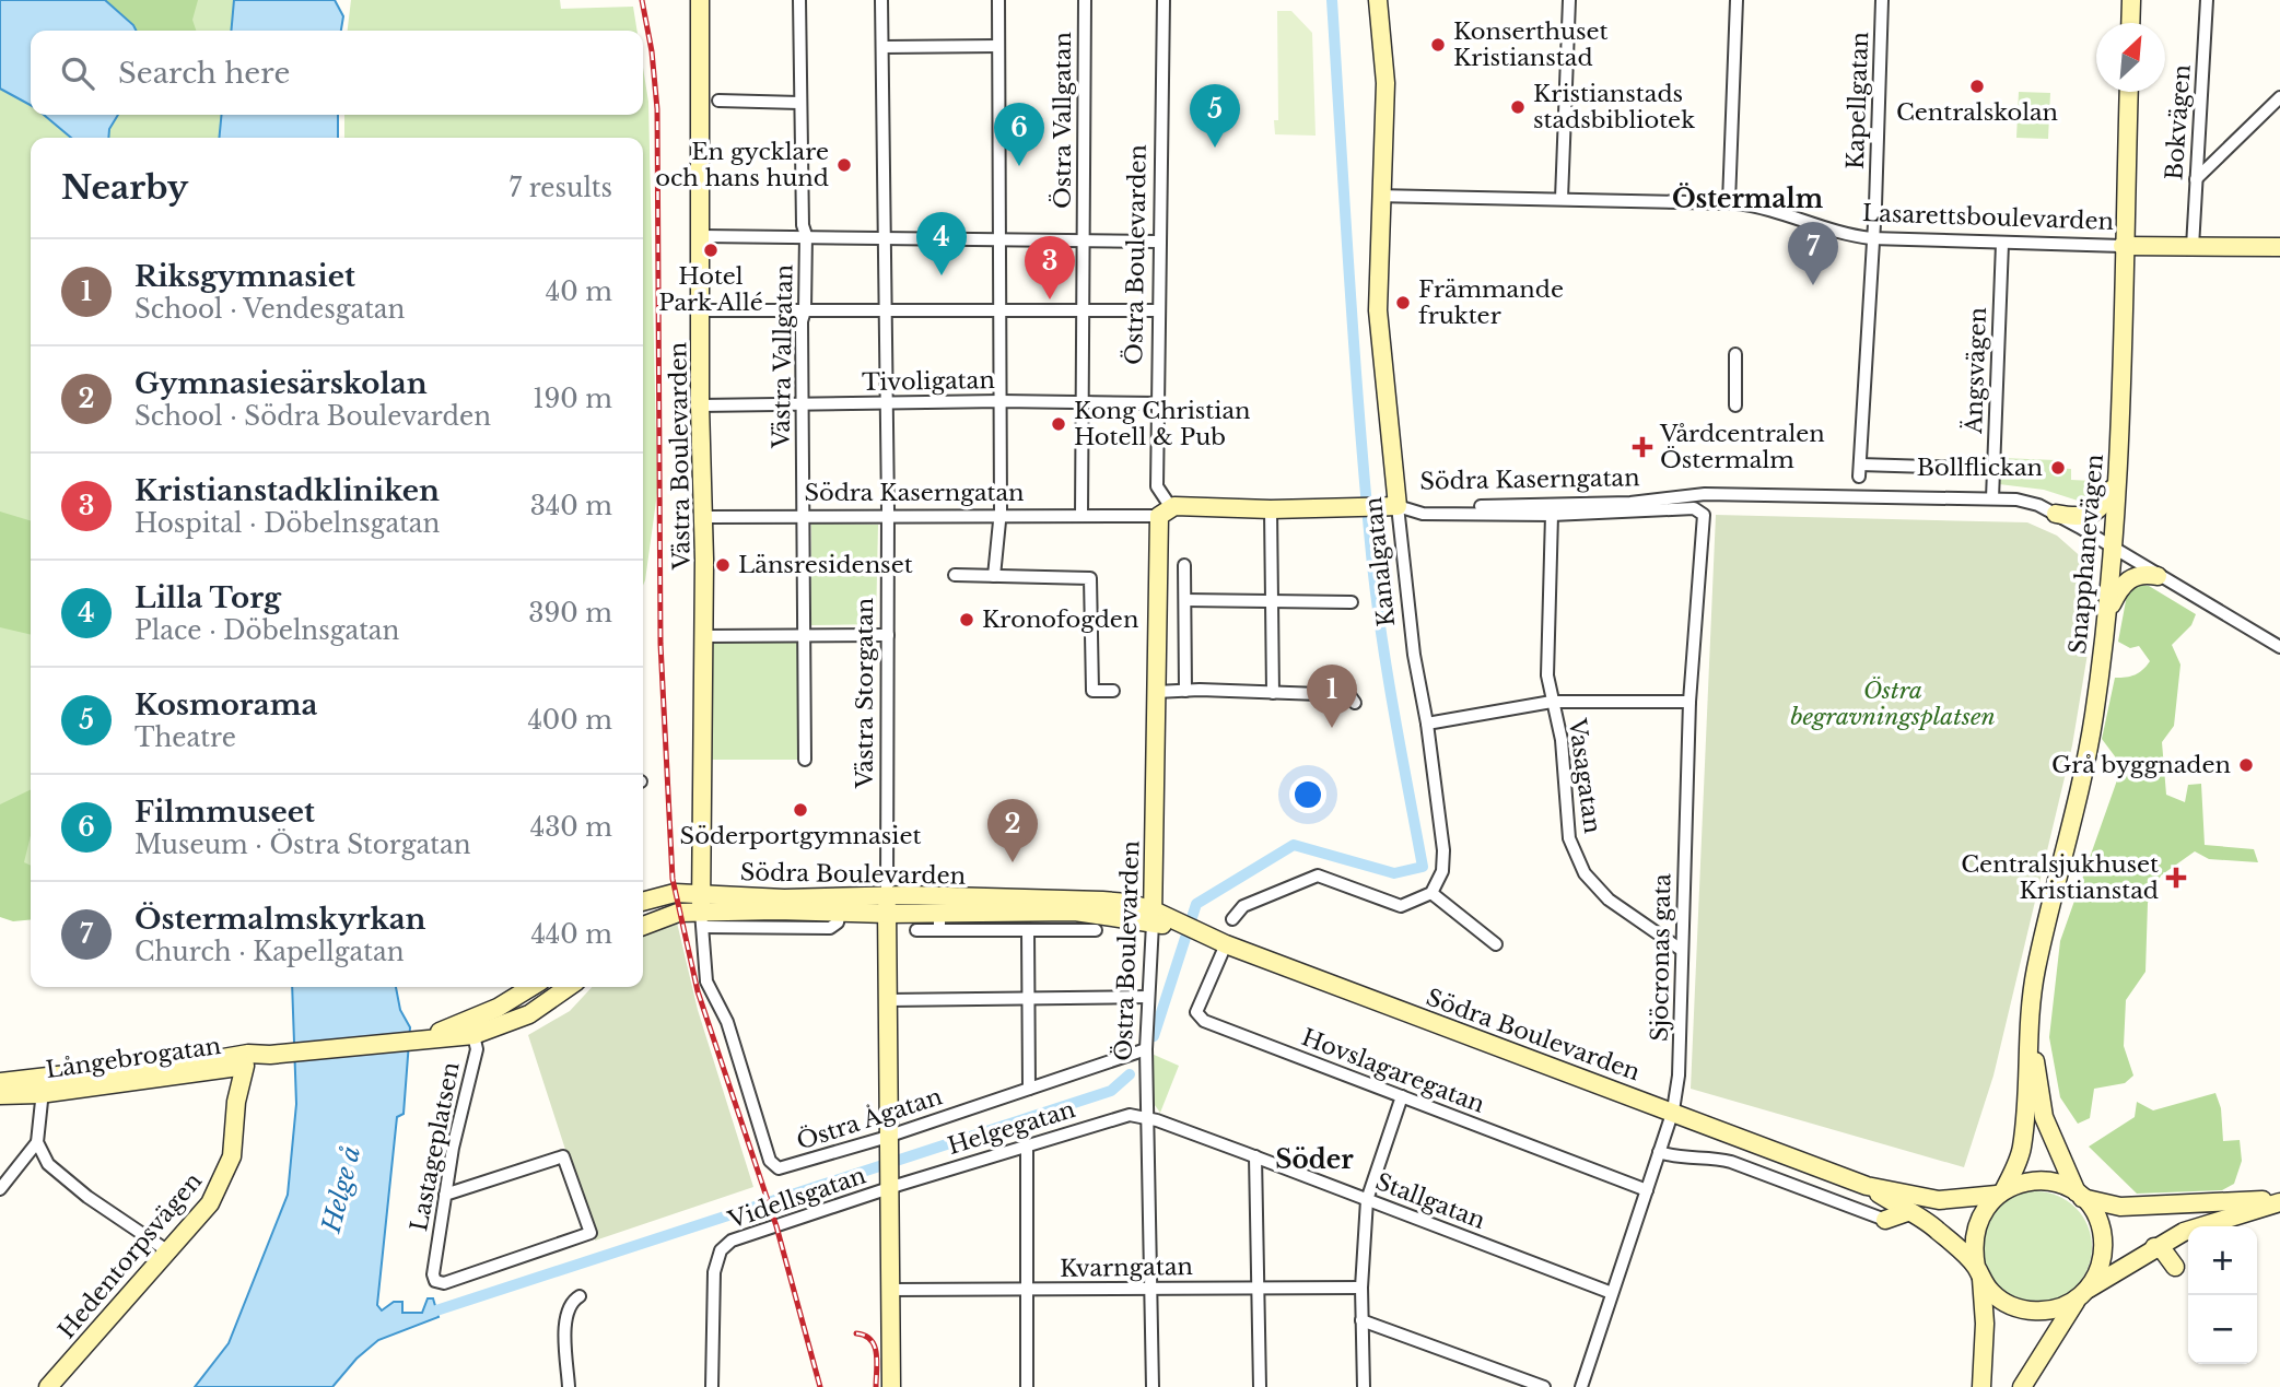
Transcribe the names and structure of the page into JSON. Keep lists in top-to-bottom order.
{
  "streets": {
    "main road": [
      "Lasarettsboulevarden",
      "Östra Boulevarden",
      "Västra Boulevarden",
      "Södra Kaserngatan",
      "Snapphanevägen",
      "Kanalgatan",
      "Västra Storgatan",
      "Södra Boulevarden",
      "Långebrogatan",
      "Hedentorpsvägen"
    ],
    "street": [
      "Kapellgatan",
      "Östra Vallgatan",
      "Bokvägen",
      "Västra Vallgatan",
      "Ängsvägen",
      "Tivoligatan",
      "Vasagatan",
      "Sjöcronas gata",
      "Hovslagaregatan",
      "Östra Ågatan",
      "Helgegatan",
      "Lastageplatsen",
      "Videllsgatan",
      "Stallgatan",
      "Kvarngatan"
    ]
  },
  "crossings": [
    ["Kapellgatan", "Lasarettsboulevarden"],
    ["Kapellgatan", "Ängsvägen"],
    ["Östra Vallgatan", "Tivoligatan"],
    ["Östra Vallgatan", "Södra Kaserngatan"],
    ["Bokvägen", "Lasarettsboulevarden"],
    ["Lasarettsboulevarden", "Ängsvägen"],
    ["Lasarettsboulevarden", "Snapphanevägen"],
    ["Lasarettsboulevarden", "Kanalgatan"],
    ["Östra Boulevarden", "Tivoligatan"],
    ["Östra Boulevarden", "Södra Kaserngatan"],
    ["Östra Boulevarden", "Södra Boulevarden"],
    ["Östra Boulevarden", "Östra Ågatan"],
    ["Östra Boulevarden", "Helgegatan"],
    ["Östra Boulevarden", "Stallgatan"],
    ["Östra Boulevarden", "Kvarngatan"],
    ["Västra Vallgatan", "Tivoligatan"],
    ["Västra Vallgatan", "Södra Kaserngatan"],
    ["Ängsvägen", "Södra Kaserngatan"],
    ["Tivoligatan", "Västra Boulevarden"],
    ["Tivoligatan", "Västra Storgatan"],
    ["Västra Boulevarden", "Södra Kaserngatan"],
    ["Västra Boulevarden", "Södra Boulevarden"],
    ["Västra Boulevarden", "Östra Ågatan"],
    ["Södra Kaserngatan", "Snapphanevägen"],
    ["Södra Kaserngatan", "Kanalgatan"],
    ["Södra Kaserngatan", "Västra Storgatan"],
    ["Södra Kaserngatan", "Vasagatan"],
    ["Södra Kaserngatan", "Sjöcronas gata"],
    ["Snapphanevägen", "Södra Boulevarden"],
    ["Västra Storgatan", "Södra Boulevarden"],
    ["Västra Storgatan", "Östra Ågatan"],
    ["Västra Storgatan", "Helgegatan"],
    ["Västra Storgatan", "Videllsgatan"],
    ["Västra Storgatan", "Kvarngatan"],
    ["Vasagatan", "Sjöcronas gata"],
    ["Södra Boulevarden", "Sjöcronas gata"],
    ["Södra Boulevarden", "Hovslagaregatan"],
    ["Södra Boulevarden", "Östra Ågatan"],
    ["Sjöcronas gata", "Hovslagaregatan"],
    ["Sjöcronas gata", "Stallgatan"],
    ["Långebrogatan", "Lastageplatsen"],
    ["Långebrogatan", "Hedentorpsvägen"],
    ["Helgegatan", "Videllsgatan"],
    ["Helgegatan", "Stallgatan"]
  ],
  "districts": ["Östermalm", "Söder"],
  "water": ["Helge å"],
  "parks": ["Östra begravningsplatsen"],
  "places": {
    "other": [
      "Konserthuset Kristianstad",
      "Centralskolan",
      "Kristianstads stadsbibliotek",
      "En gycklare och hans hund",
      "Hotel Park Allé",
      "Främmande frukter",
      "Kong Christian Hotell & Pub",
      "Bollflickan",
      "Länsresidenset",
      "Kronofogden",
      "Grå byggnaden",
      "Söderportgymnasiet"
    ],
    "health": ["Vårdcentralen Östermalm", "Centralsjukhuset Kristianstad"]
  },
  "north": "top right",
  "page": {
    "search": "Search here",
    "pins": [
      "5",
      "6",
      "4",
      "7",
      "3",
      "1",
      "2"
    ],
    "heading": ["Nearby", "7 results"],
    "list": [
      {
        "mark": "1",
        "name": "Riksgymnasiet",
        "note": "School · Vendesgatan",
        "value": "40 m"
      },
      {
        "mark": "2",
        "name": "Gymnasiesärskolan",
        "note": "School · Södra Boulevarden",
        "value": "190 m"
      },
      {
        "mark": "3",
        "name": "Kristianstadkliniken",
        "note": "Hospital · Döbelnsgatan",
        "value": "340 m"
      },
      {
        "mark": "4",
        "name": "Lilla Torg",
        "note": "Place · Döbelnsgatan",
        "value": "390 m"
      },
      {
        "mark": "5",
        "name": "Kosmorama",
        "note": "Theatre",
        "value": "400 m"
      },
      {
        "mark": "6",
        "name": "Filmmuseet",
        "note": "Museum · Östra Storgatan",
        "value": "430 m"
      },
      {
        "mark": "7",
        "name": "Östermalmskyrkan",
        "note": "Church · Kapellgatan",
        "value": "440 m"
      }
    ],
    "map_buttons": ["+", "−"]
  }
}
